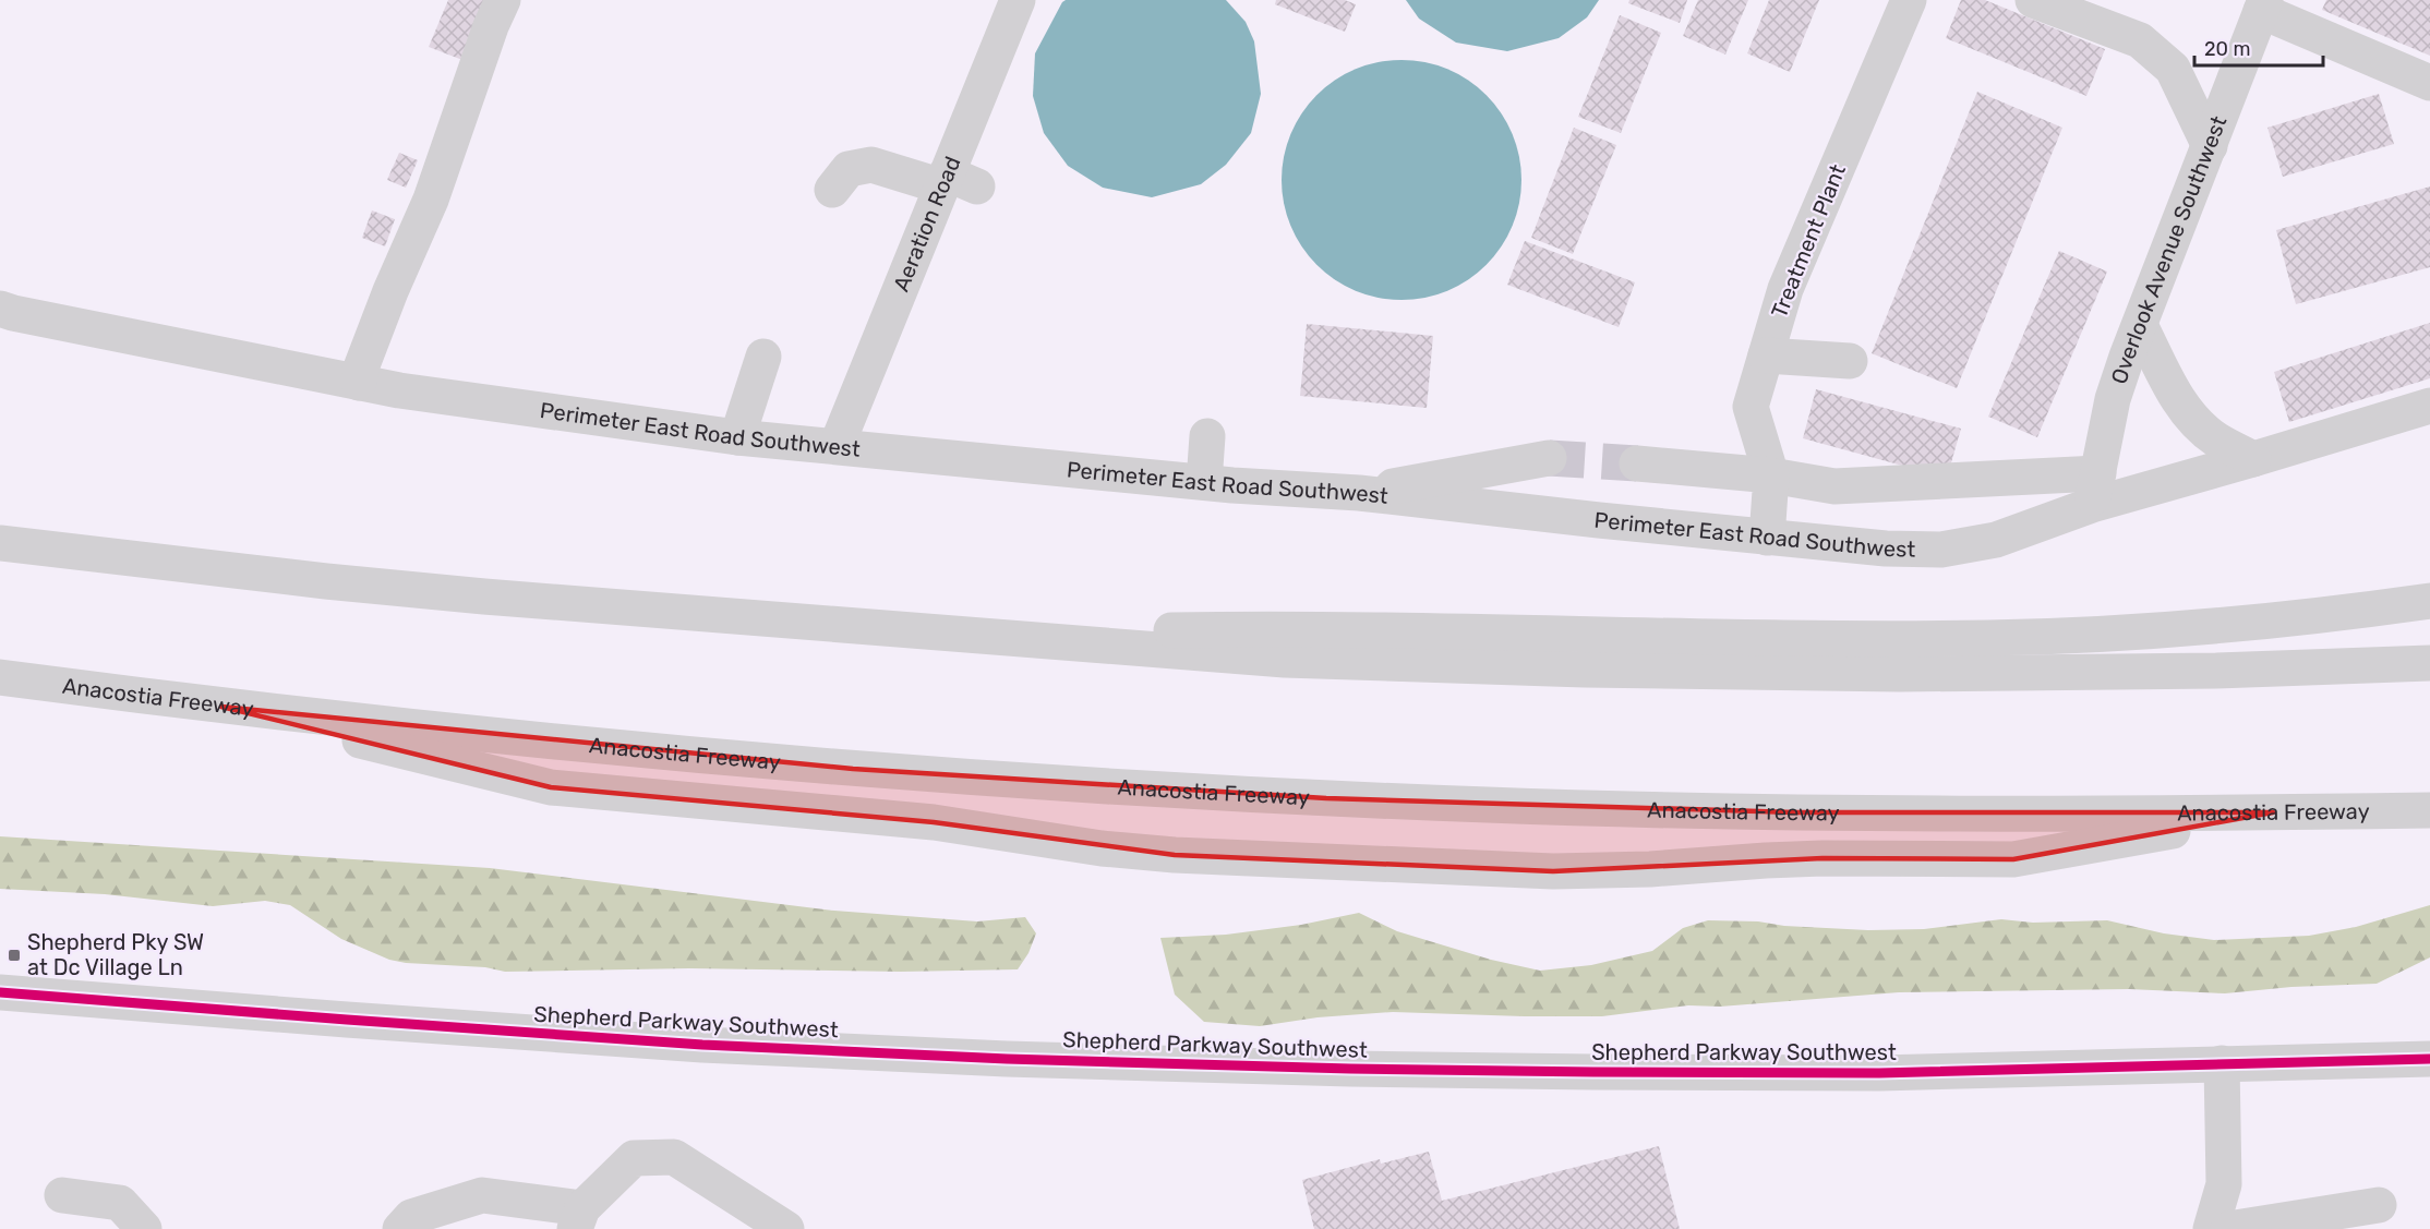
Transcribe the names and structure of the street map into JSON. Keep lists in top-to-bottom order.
{
  "streets": {
    "main road": [
      "Aeration Road",
      "Treatment Plant",
      "Overlook Avenue Southwest",
      "Perimeter East Road Southwest",
      "Anacostia Freeway",
      "Shepherd Parkway Southwest"
    ]
  },
  "crossings": [
    ["Aeration Road", "Perimeter East Road Southwest"],
    ["Overlook Avenue Southwest", "Perimeter East Road Southwest"]
  ],
  "places": {
    "transit": ["Shepherd Pky SW at Dc Village Ln"]
  },
  "scale_bar": "20 m"
}
